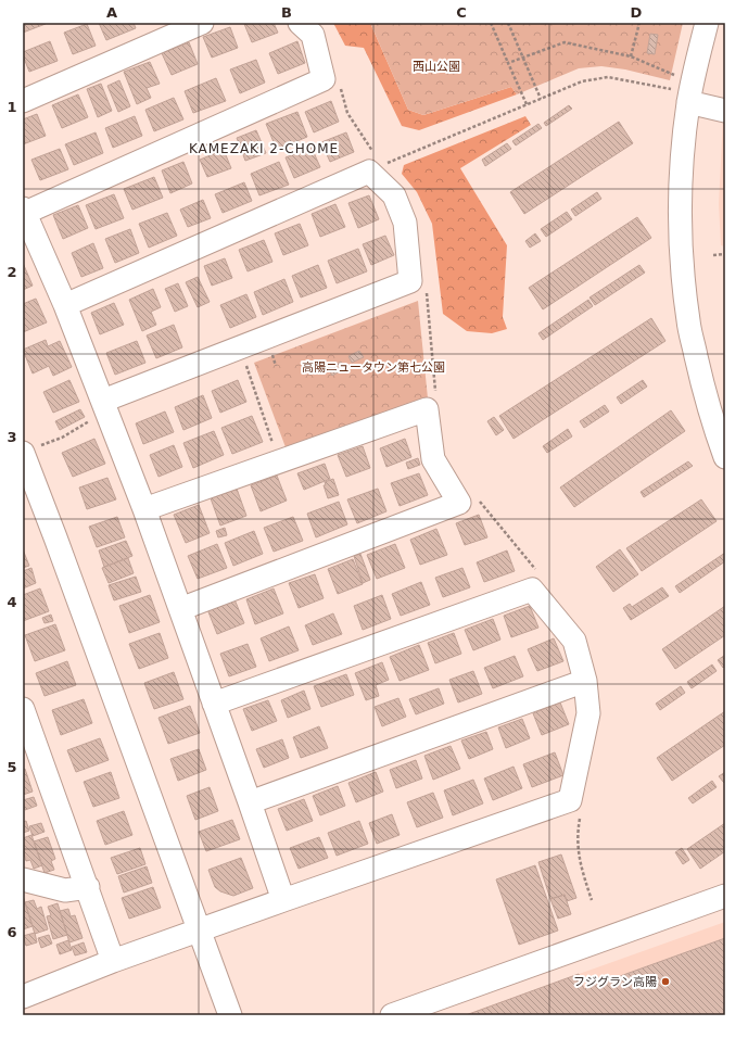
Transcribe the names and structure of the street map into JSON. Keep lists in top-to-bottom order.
{
  "districts": ["KAMEZAKI 2-CHOME"],
  "parks": ["西山公園", "高陽ニュータウン第七公園"],
  "places": ["フジグラン高陽"],
  "grid": {
    "columns": [
      "A",
      "B",
      "C",
      "D"
    ],
    "rows": [
      "1",
      "2",
      "3",
      "4",
      "5",
      "6"
    ]
  }
}
